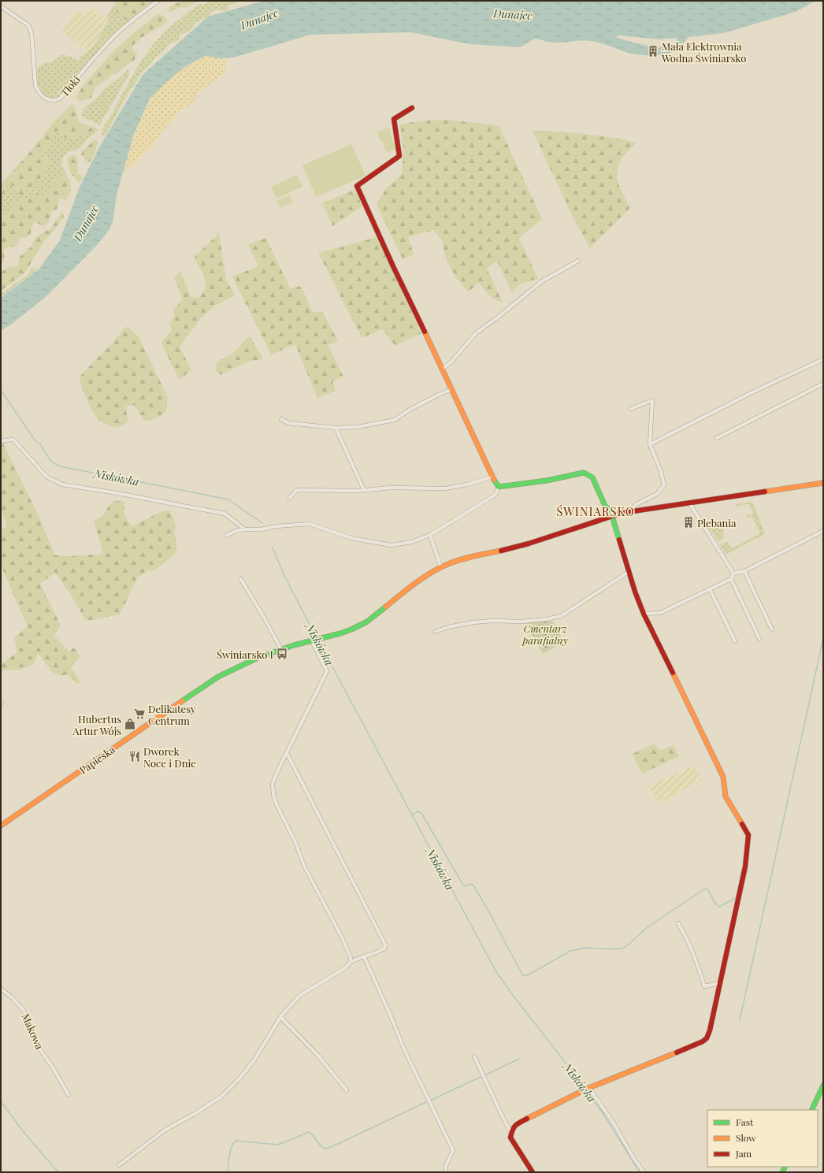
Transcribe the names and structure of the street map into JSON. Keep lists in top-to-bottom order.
{
  "streets": {
    "street": ["Tłoki", "Papieska", "Makowa"]
  },
  "districts": ["ŚWINIARSKO"],
  "water": ["Dunajec", "Niskówka"],
  "parks": ["Cmentarz parafialny"],
  "places": {
    "building": ["Mała Elektrownia Wodna Świniarsko", "Plebania"],
    "bus stop": ["Świniarsko I"],
    "supermarket": ["Delikatesy Centrum"],
    "shop": ["Hubertus Artur Wójs"],
    "restaurant": ["Dworek Noce i Dnie"]
  },
  "legend": ["Fast", "Slow", "Jam"]
}
